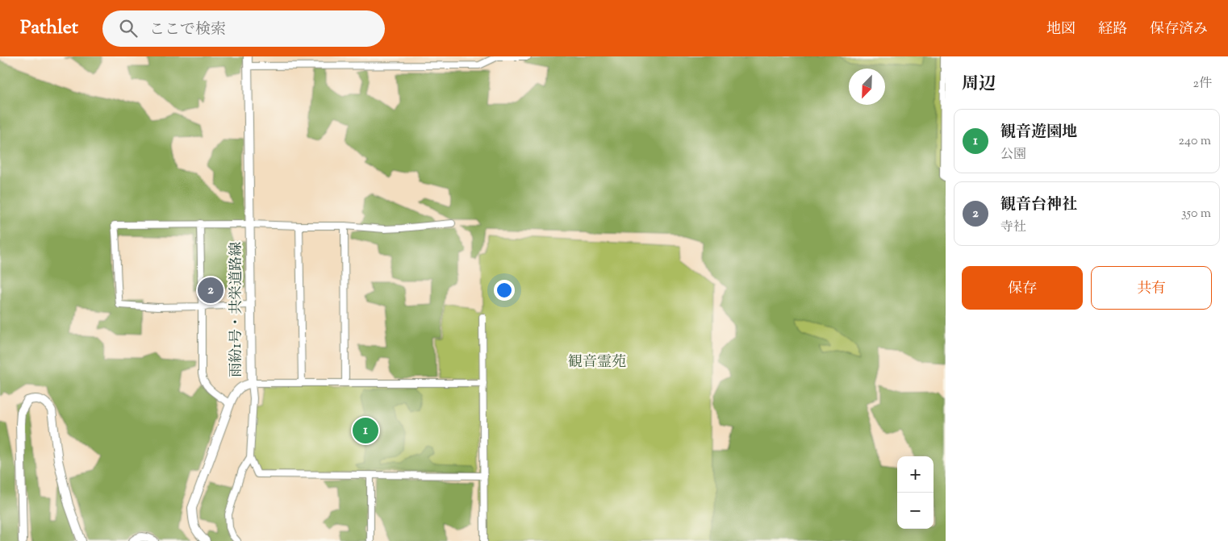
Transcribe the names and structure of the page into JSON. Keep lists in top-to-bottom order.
{
  "streets": {
    "street": ["雨紛1号・共栄道路線"]
  },
  "parks": ["観音霊苑"],
  "north": "bottom left",
  "page": {
    "header": "Pathlet",
    "search": "ここで検索",
    "nav": ["地図", "経路", "保存済み"],
    "heading": ["周辺", "2件"],
    "list": [
      {
        "mark": "1",
        "name": "観音遊園地",
        "note": "公園",
        "value": "240 m"
      },
      {
        "mark": "2",
        "name": "観音台神社",
        "note": "寺社",
        "value": "350 m"
      }
    ],
    "buttons": ["保存", "共有"],
    "pins": ["2", "1"],
    "map_buttons": ["+", "−"]
  }
}
